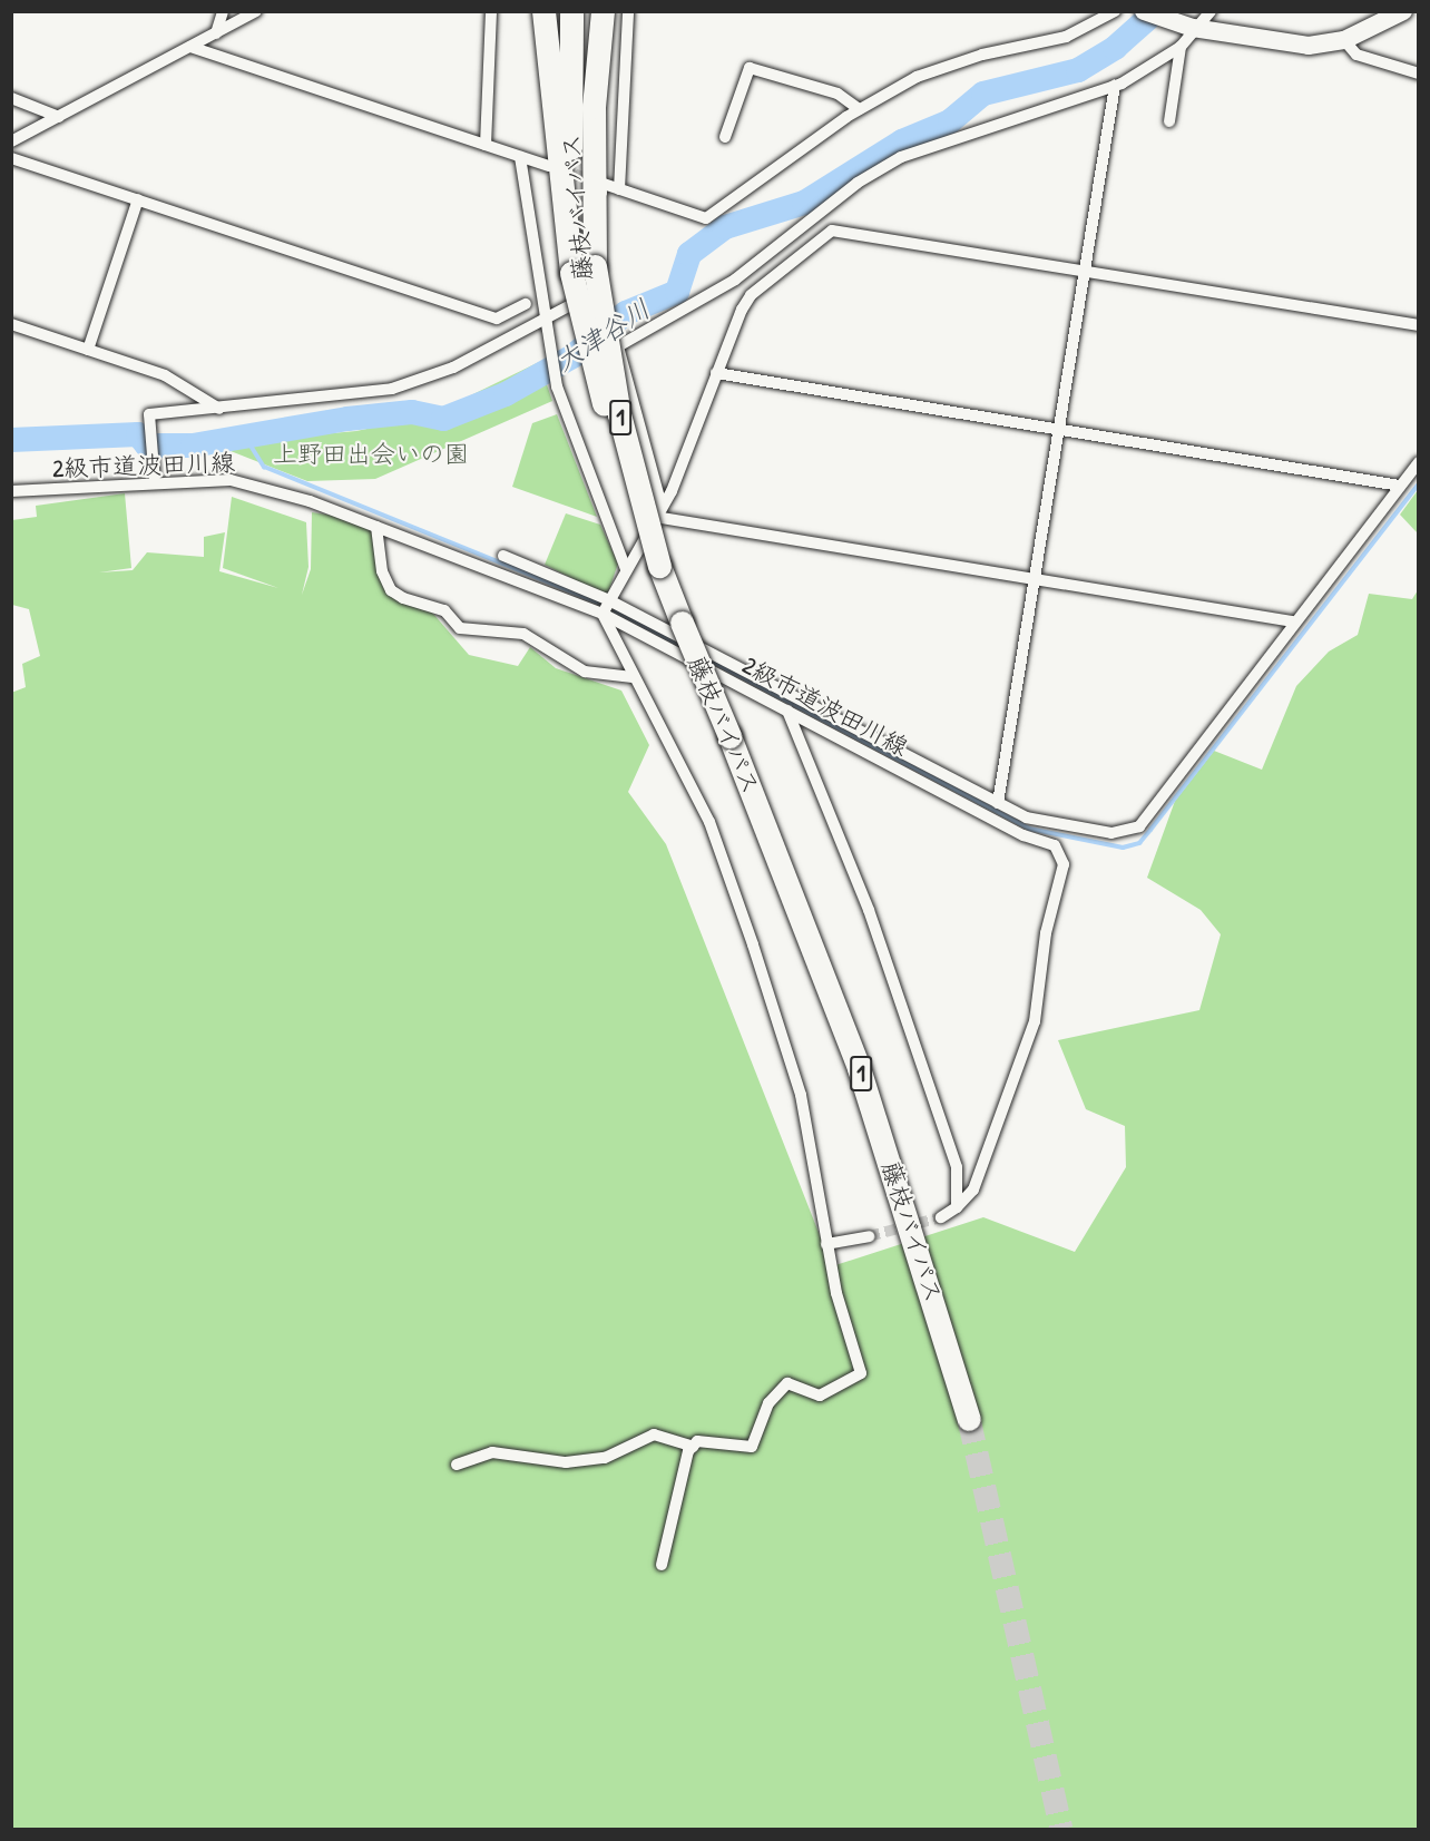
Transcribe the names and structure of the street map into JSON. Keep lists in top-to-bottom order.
{
  "streets": {
    "highway": ["藤枝バイパス", "1"],
    "street": ["2級市道波田川線"]
  },
  "crossings": [
    ["藤枝バイパス", "1"]
  ],
  "water": ["大津谷川"],
  "parks": ["上野田出会いの園"]
}
